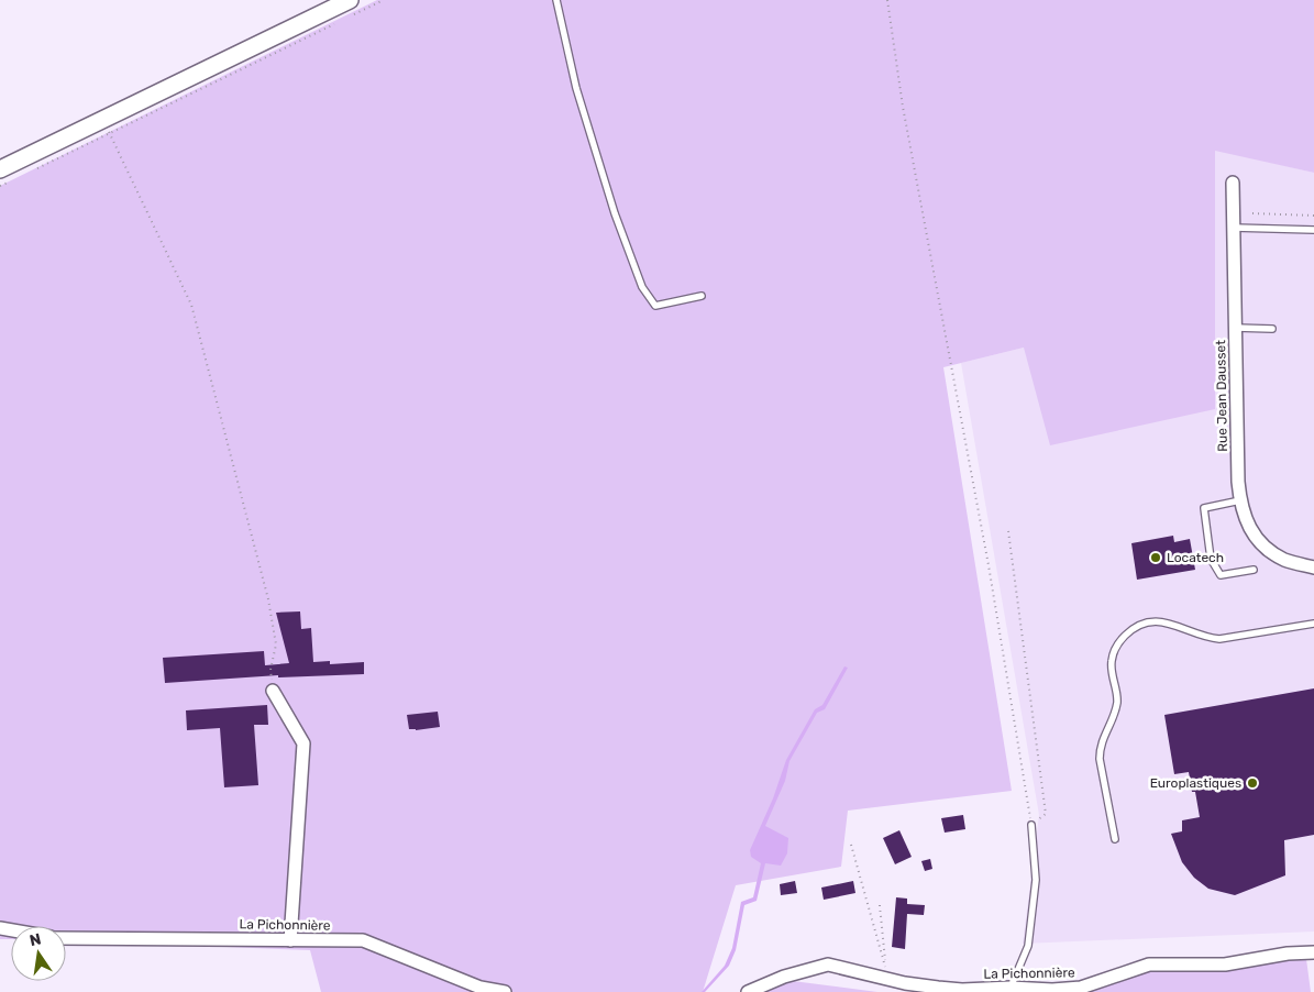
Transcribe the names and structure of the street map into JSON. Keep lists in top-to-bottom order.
{
  "streets": {
    "street": ["Rue Jean Dausset", "La Pichonnière"]
  },
  "places": ["Locatech", "Europlastiques"],
  "north": "top"
}
